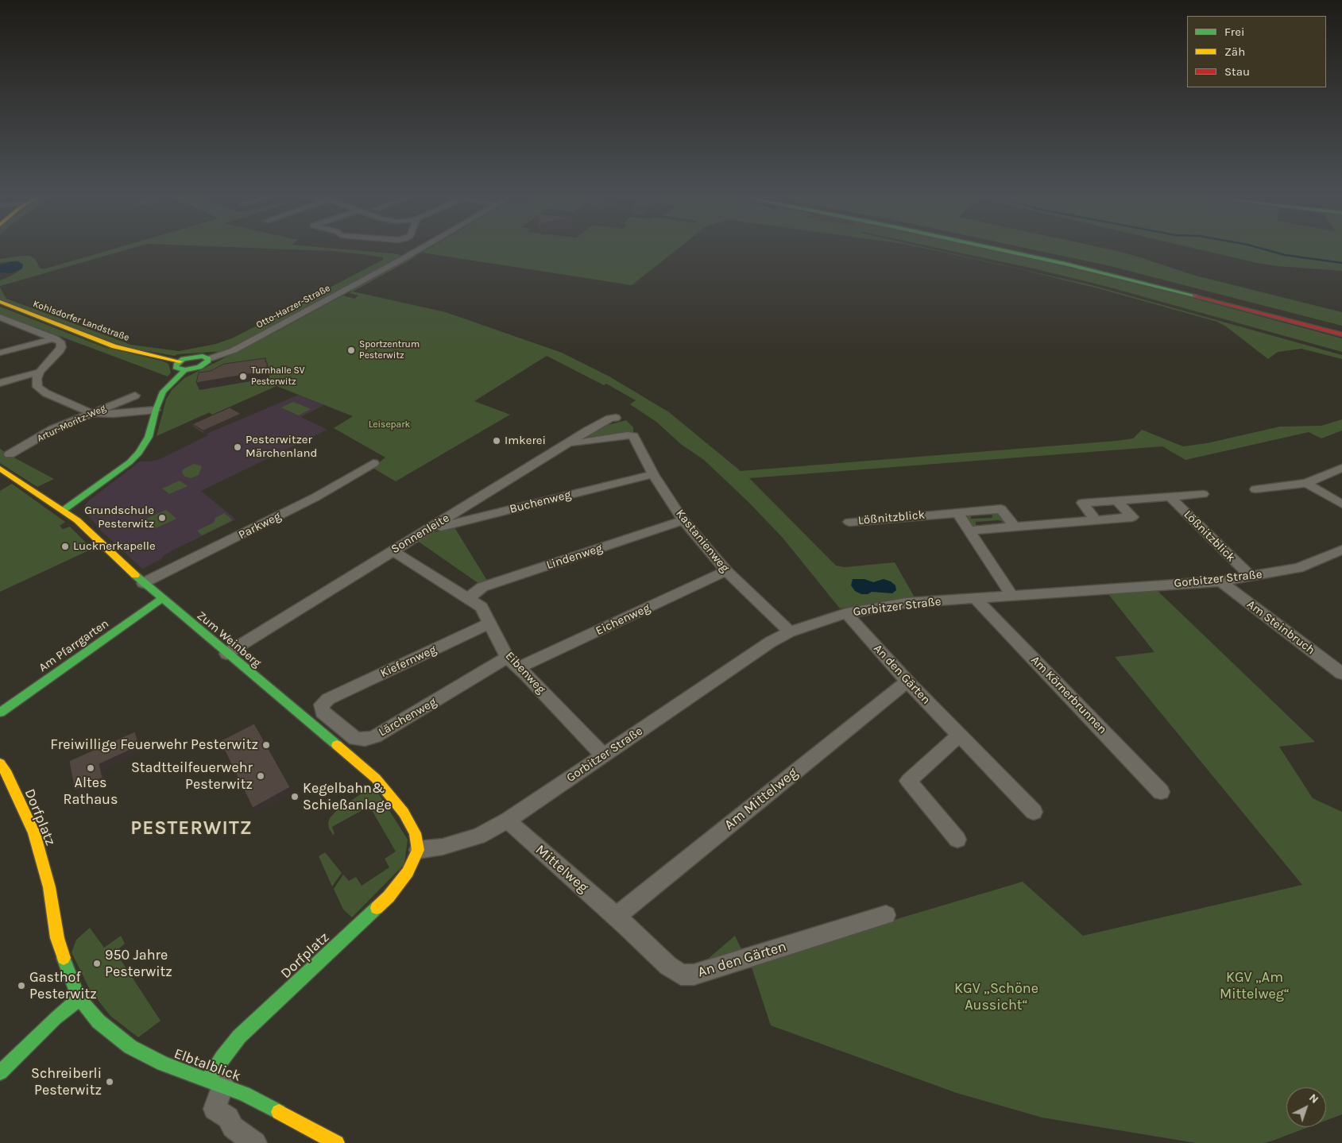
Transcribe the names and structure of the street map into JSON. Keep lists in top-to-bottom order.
{
  "streets": {
    "main road": [
      "Kohlsdorfer Landstraße",
      "Zum Weinberg",
      "Am Pfarrgarten",
      "Dorfplatz",
      "Elbtalblick"
    ],
    "street": [
      "Otto-Harzer-Straße",
      "Artur-Moritz-Weg",
      "Buchenweg",
      "Lößnitzblick",
      "Parkweg",
      "Sonnenleite",
      "Kastanienweg",
      "Lindenweg",
      "Gorbitzer Straße",
      "Eichenweg",
      "Am Steinbruch",
      "Kiefernweg",
      "Eibenweg",
      "An den Gärten",
      "Am Körnerbrunnen",
      "Lärchenweg",
      "Am Mittelweg",
      "Mittelweg"
    ]
  },
  "crossings": [
    ["Buchenweg", "Sonnenleite"],
    ["Buchenweg", "Kastanienweg"],
    ["Lößnitzblick", "Gorbitzer Straße"],
    ["Parkweg", "Zum Weinberg"],
    ["Sonnenleite", "Kastanienweg"],
    ["Sonnenleite", "Zum Weinberg"],
    ["Sonnenleite", "Eibenweg"],
    ["Kastanienweg", "Lindenweg"],
    ["Kastanienweg", "Gorbitzer Straße"],
    ["Kastanienweg", "Eichenweg"],
    ["Lindenweg", "Eibenweg"],
    ["Gorbitzer Straße", "Am Steinbruch"],
    ["Gorbitzer Straße", "Zum Weinberg"],
    ["Gorbitzer Straße", "Eibenweg"],
    ["Gorbitzer Straße", "An den Gärten"],
    ["Gorbitzer Straße", "Am Körnerbrunnen"],
    ["Gorbitzer Straße", "Dorfplatz"],
    ["Gorbitzer Straße", "Mittelweg"],
    ["Eichenweg", "Eibenweg"],
    ["Eichenweg", "Lärchenweg"],
    ["Zum Weinberg", "Am Pfarrgarten"],
    ["Zum Weinberg", "Dorfplatz"],
    ["Kiefernweg", "Eibenweg"],
    ["Kiefernweg", "Lärchenweg"],
    ["Eibenweg", "Lärchenweg"],
    ["An den Gärten", "Am Mittelweg"],
    ["An den Gärten", "Mittelweg"],
    ["Am Mittelweg", "Mittelweg"],
    ["Dorfplatz", "Elbtalblick"]
  ],
  "districts": ["PESTERWITZ"],
  "parks": ["Leisepark", "KGV „Am Mittelweg“", "KGV „Schöne Aussicht“"],
  "places": [
    "Sportzentrum Pesterwitz",
    "Turnhalle SV Pesterwitz",
    "Imkerei",
    "Pesterwitzer Märchenland",
    "Grundschule Pesterwitz",
    "Lucknerkapelle",
    "Freiwillige Feuerwehr Pesterwitz",
    "Altes Rathaus",
    "Stadtteilfeuerwehr Pesterwitz",
    "Kegelbahn& Schießanlage",
    "950 Jahre Pesterwitz",
    "Gasthof Pesterwitz",
    "Schreiberli Pesterwitz"
  ],
  "legend": ["Frei", "Zäh", "Stau"],
  "north": "top right"
}
